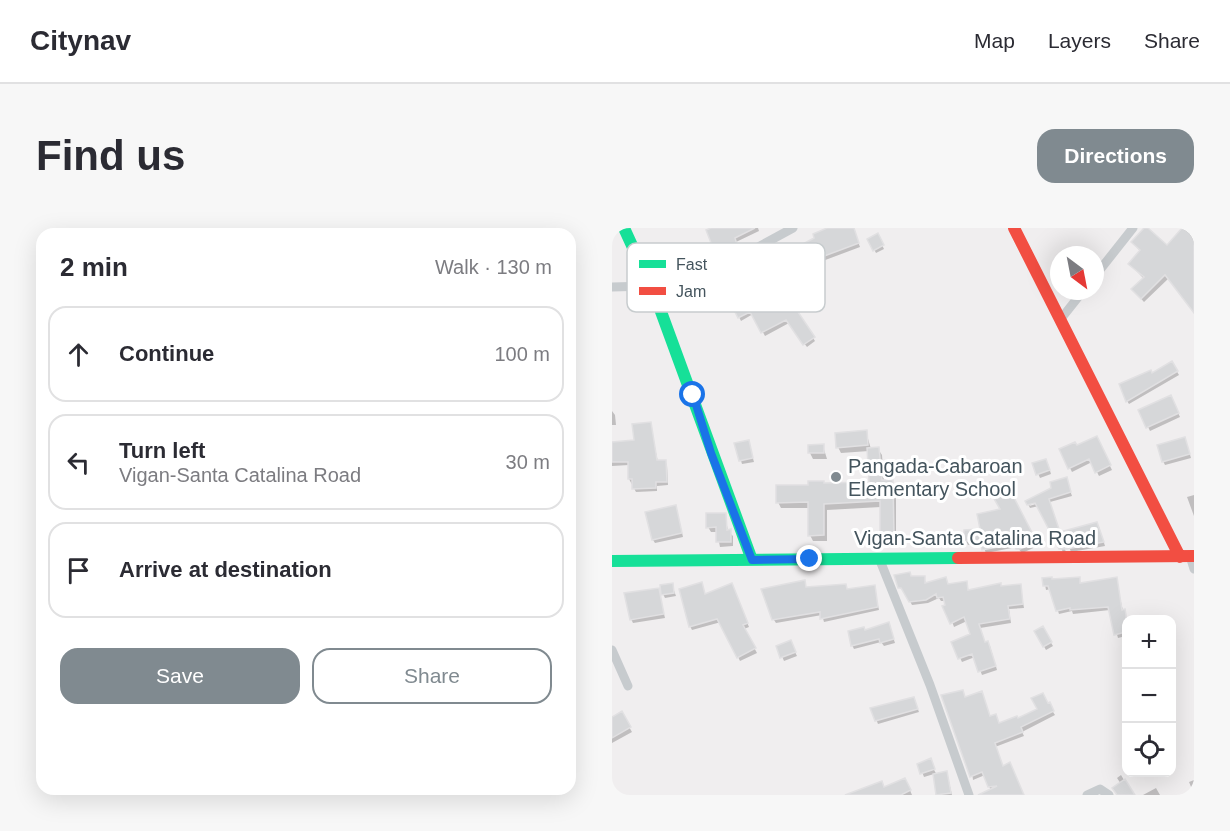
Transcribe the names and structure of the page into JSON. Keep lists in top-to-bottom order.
{
  "streets": {
    "street": ["Vigan-Santa Catalina Road"]
  },
  "places": ["Pangada-Cabaroan Elementary School"],
  "legend": ["Fast", "Jam"],
  "north": "bottom right",
  "page": {
    "header": "Citynav",
    "nav": ["Map", "Layers", "Share"],
    "buttons": [
      "Directions",
      ["Save", "Share"]
    ],
    "title": "Find us",
    "heading": ["2 min", "Walk · 130 m"],
    "list": [
      ["Continue", "100 m"],
      ["Turn left", "Vigan-Santa Catalina Road", "30 m"],
      "Arrive at destination"
    ],
    "map_buttons": ["+", "−"]
  }
}
